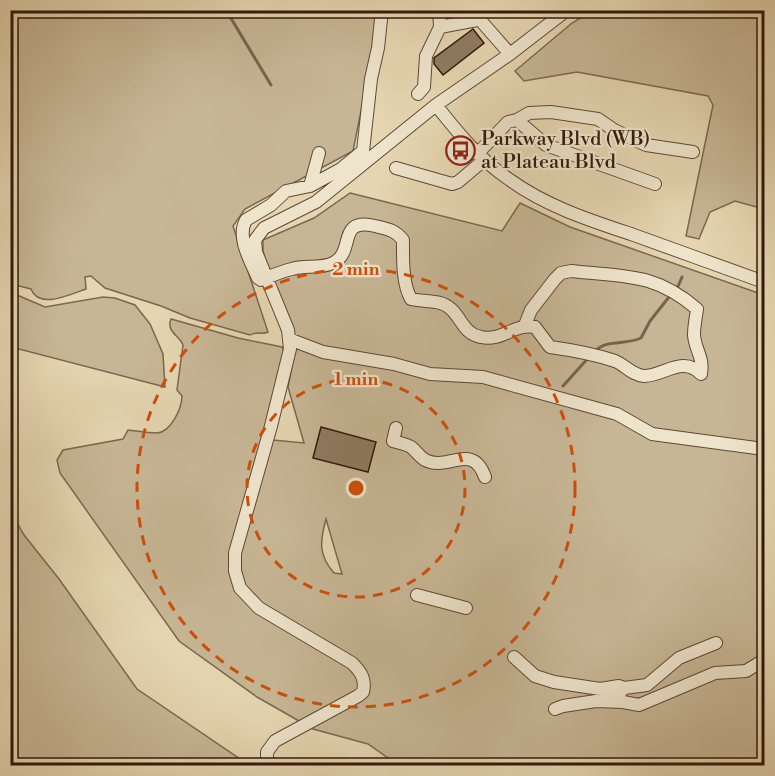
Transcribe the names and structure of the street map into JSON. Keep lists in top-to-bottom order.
{
  "places": {
    "bus stop": ["Parkway Blvd (WB) at Plateau Blvd"]
  },
  "rings": ["2 min", "1 min"]
}
